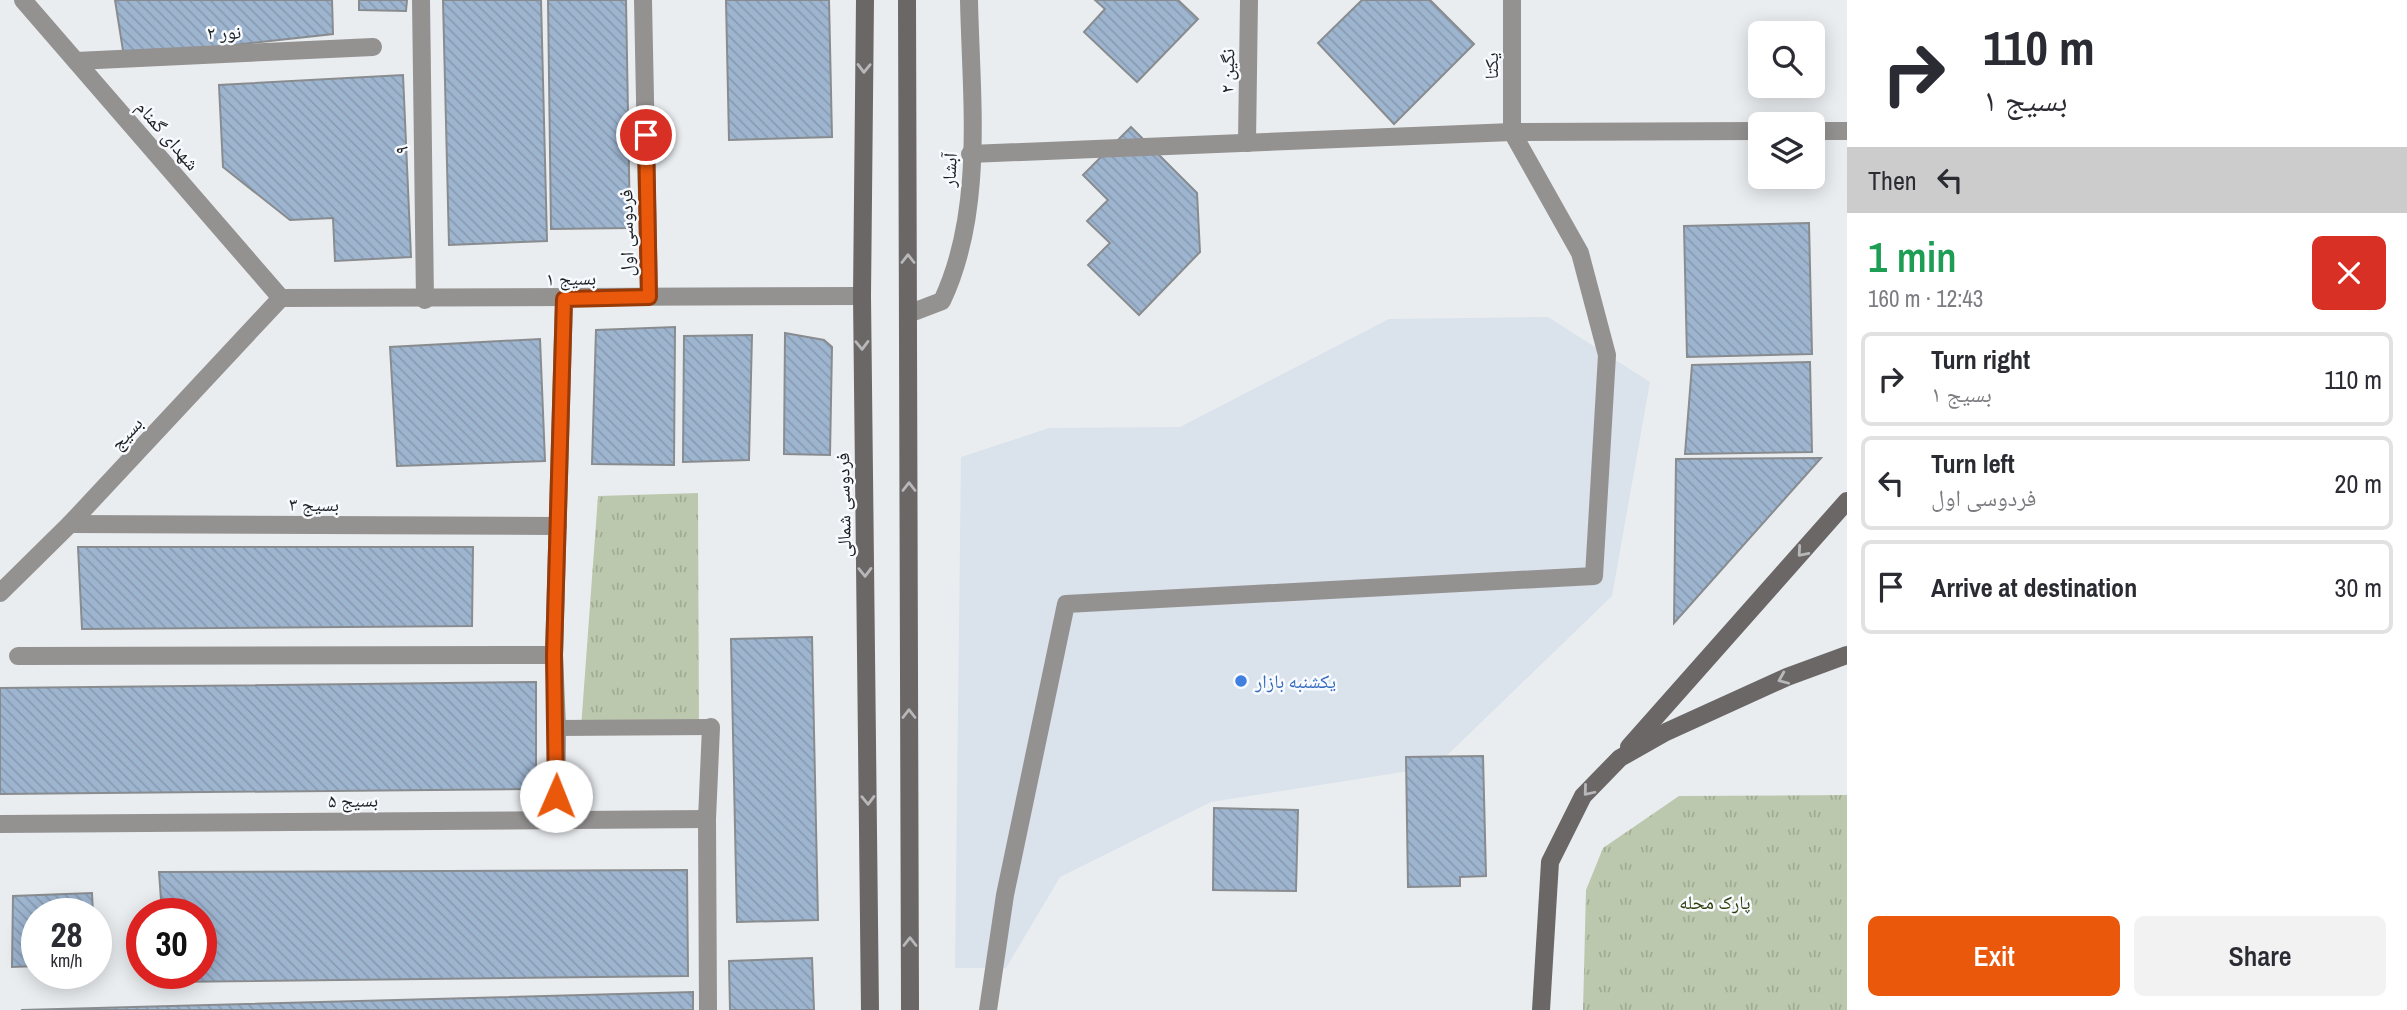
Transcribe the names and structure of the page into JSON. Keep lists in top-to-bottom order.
{
  "streets": {
    "main road": ["فردوسی شمالی"],
    "street": [
      "نور ۲",
      "یکتا",
      "نگین ۲",
      "شهدای گمنام",
      "۹",
      "آبشار",
      "فردوسی اول",
      "بسیج ۱",
      "بسیج",
      "بسیج ۳",
      "بسیج ۵"
    ]
  },
  "crossings": [
    ["نور ۲", "شهدای گمنام"],
    ["شهدای گمنام", "بسیج ۱"],
    ["شهدای گمنام", "بسیج"],
    ["۹", "بسیج ۱"],
    ["فردوسی اول", "بسیج ۱"],
    ["بسیج ۱", "بسیج"],
    ["بسیج ۱", "فردوسی شمالی"],
    ["بسیج", "بسیج ۳"]
  ],
  "parks": ["پارک محله"],
  "places": ["یکشنبه بازار"],
  "page": {
    "turn": ["110 m", "بسیج ۱"],
    "then": "Then",
    "heading": ["1 min", "160 m · 12:43"],
    "list": [
      {
        "name": "Turn right",
        "note": "بسیج ۱",
        "value": "110 m"
      },
      {
        "name": "Turn left",
        "note": "فردوسی اول",
        "value": "20 m"
      },
      {
        "name": "Arrive at destination",
        "value": "30 m"
      }
    ],
    "speed": "28 km/h",
    "limit": "30",
    "buttons": ["Exit", "Share"]
  }
}
